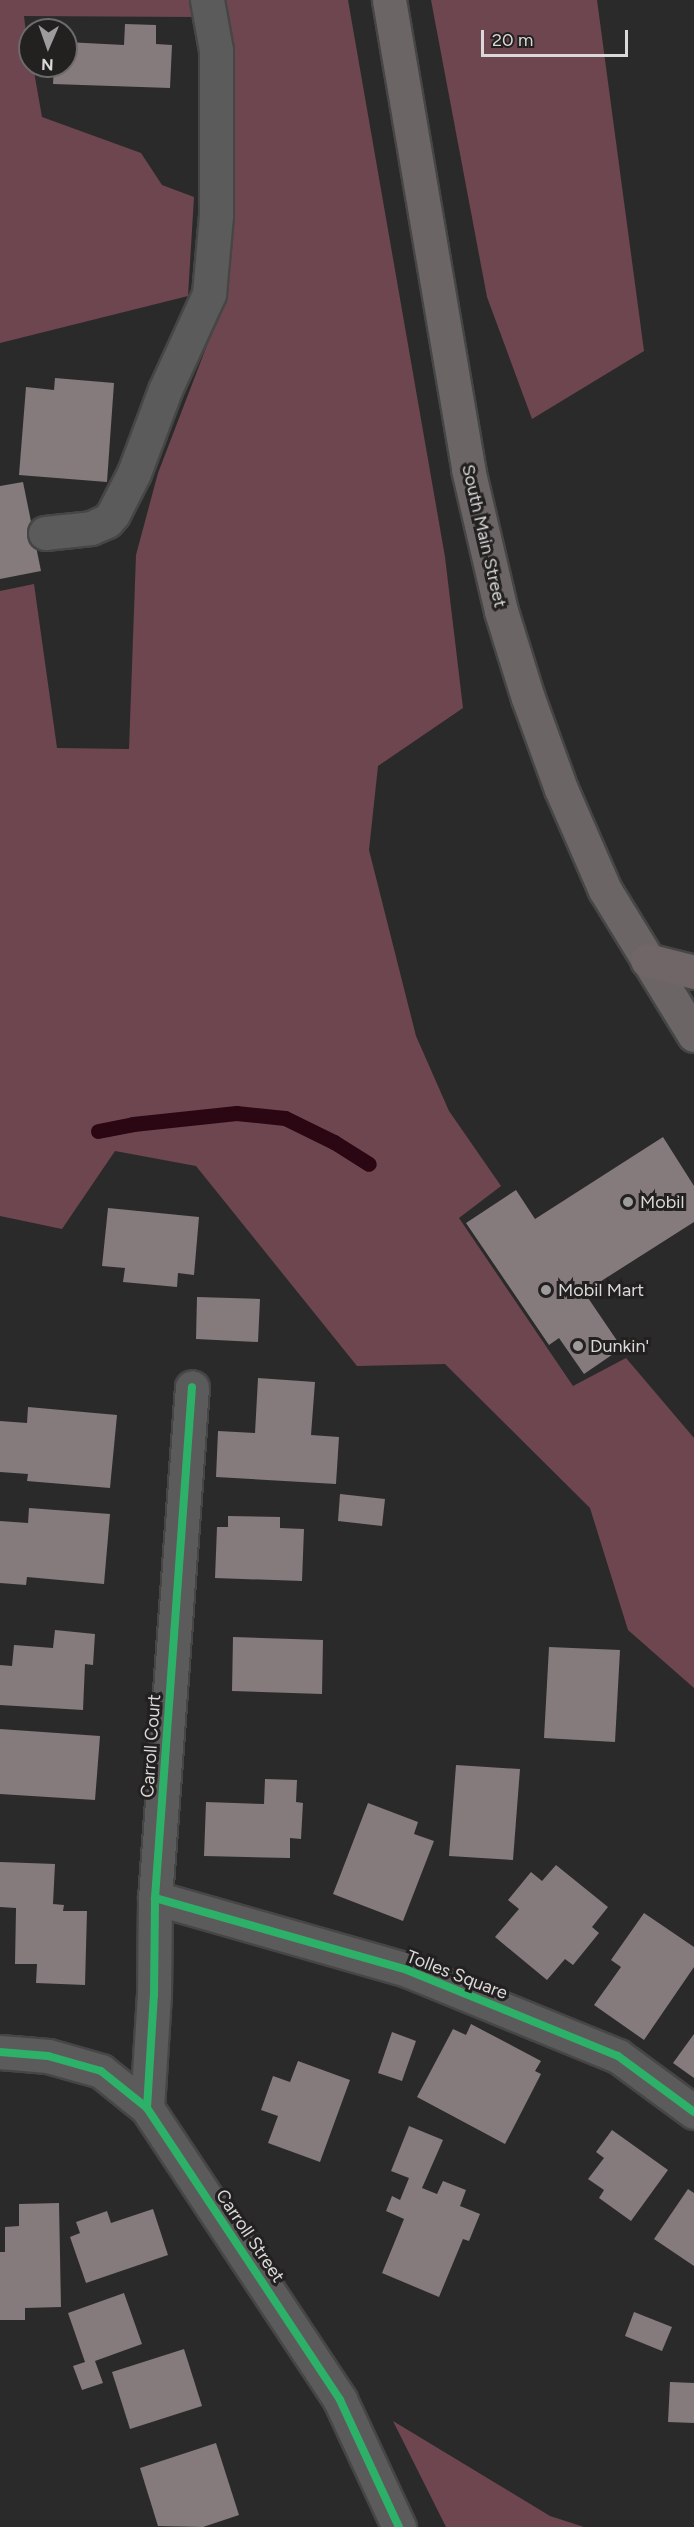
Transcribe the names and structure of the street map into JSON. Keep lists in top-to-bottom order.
{
  "streets": {
    "main road": ["South Main Street"],
    "street": ["Carroll Court", "Tolles Square", "Carroll Street"]
  },
  "crossings": [
    ["Carroll Court", "Tolles Square"],
    ["Carroll Court", "Carroll Street"]
  ],
  "places": ["Mobil", "Mobil Mart", "Dunkin'"],
  "scale_bar": "20 m",
  "north": "bottom"
}
